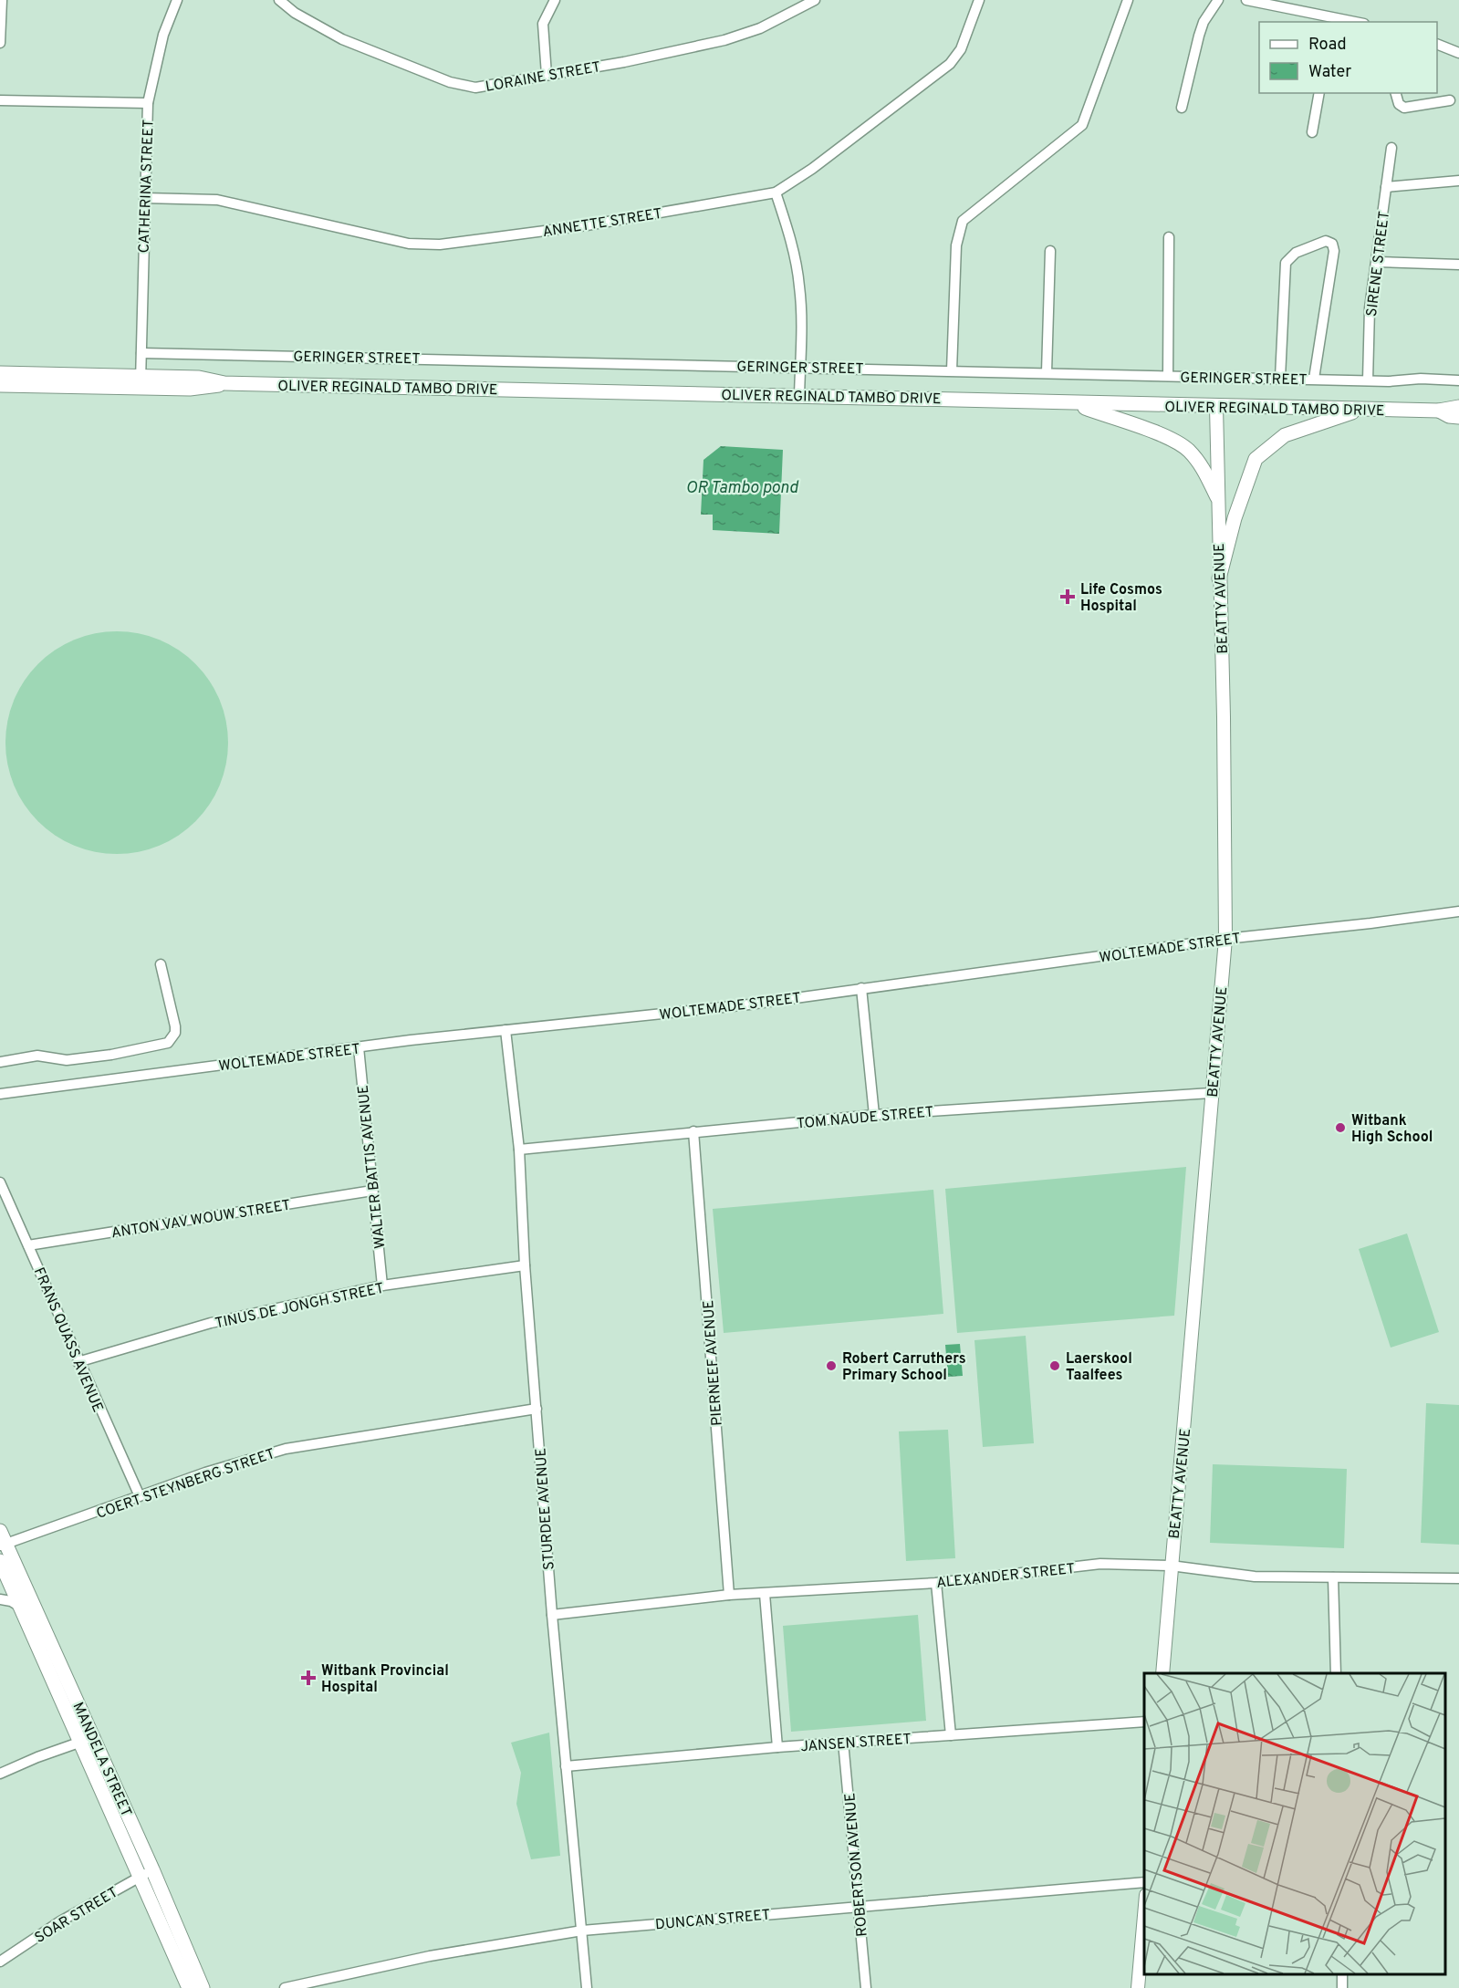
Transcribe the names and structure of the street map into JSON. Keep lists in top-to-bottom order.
{
  "streets": {
    "main road": ["OLIVER REGINALD TAMBO DRIVE", "MANDELA STREET"],
    "street": [
      "LORAINE STREET",
      "CATHERINA STREET",
      "ANNETTE STREET",
      "SIRENE STREET",
      "GERINGER STREET",
      "BEATTY AVENUE",
      "WOLTEMADE STREET",
      "TOM NAUDE STREET",
      "WALTER BATTIS AVENUE",
      "ANTON VAV WOUW STREET",
      "TINUS DE JONGH STREET",
      "FRANS QUASS AVENUE",
      "PIERNEEF AVENUE",
      "COERT STEYNBERG STREET",
      "STURDEE AVENUE",
      "ALEXANDER STREET",
      "JANSEN STREET",
      "ROBERTSON AVENUE",
      "SOAR STREET",
      "DUNCAN STREET"
    ]
  },
  "crossings": [
    ["CATHERINA STREET", "ANNETTE STREET"],
    ["CATHERINA STREET", "GERINGER STREET"],
    ["CATHERINA STREET", "OLIVER REGINALD TAMBO DRIVE"],
    ["SIRENE STREET", "GERINGER STREET"],
    ["OLIVER REGINALD TAMBO DRIVE", "BEATTY AVENUE"],
    ["BEATTY AVENUE", "WOLTEMADE STREET"],
    ["BEATTY AVENUE", "TOM NAUDE STREET"],
    ["BEATTY AVENUE", "ALEXANDER STREET"],
    ["WOLTEMADE STREET", "WALTER BATTIS AVENUE"],
    ["WOLTEMADE STREET", "STURDEE AVENUE"],
    ["TOM NAUDE STREET", "PIERNEEF AVENUE"],
    ["TOM NAUDE STREET", "STURDEE AVENUE"],
    ["WALTER BATTIS AVENUE", "ANTON VAV WOUW STREET"],
    ["WALTER BATTIS AVENUE", "TINUS DE JONGH STREET"],
    ["ANTON VAV WOUW STREET", "FRANS QUASS AVENUE"],
    ["TINUS DE JONGH STREET", "FRANS QUASS AVENUE"],
    ["TINUS DE JONGH STREET", "STURDEE AVENUE"],
    ["FRANS QUASS AVENUE", "COERT STEYNBERG STREET"],
    ["PIERNEEF AVENUE", "ALEXANDER STREET"],
    ["COERT STEYNBERG STREET", "STURDEE AVENUE"],
    ["COERT STEYNBERG STREET", "MANDELA STREET"],
    ["STURDEE AVENUE", "ALEXANDER STREET"],
    ["STURDEE AVENUE", "JANSEN STREET"],
    ["STURDEE AVENUE", "DUNCAN STREET"],
    ["JANSEN STREET", "ROBERTSON AVENUE"],
    ["MANDELA STREET", "SOAR STREET"],
    ["ROBERTSON AVENUE", "DUNCAN STREET"]
  ],
  "water": ["OR Tambo pond"],
  "places": {
    "health": ["Life Cosmos Hospital", "Witbank Provincial Hospital"],
    "other": ["Witbank High School", "Robert Carruthers Primary School", "Laerskool Taalfees"]
  },
  "legend": ["Road", "Water"]
}
